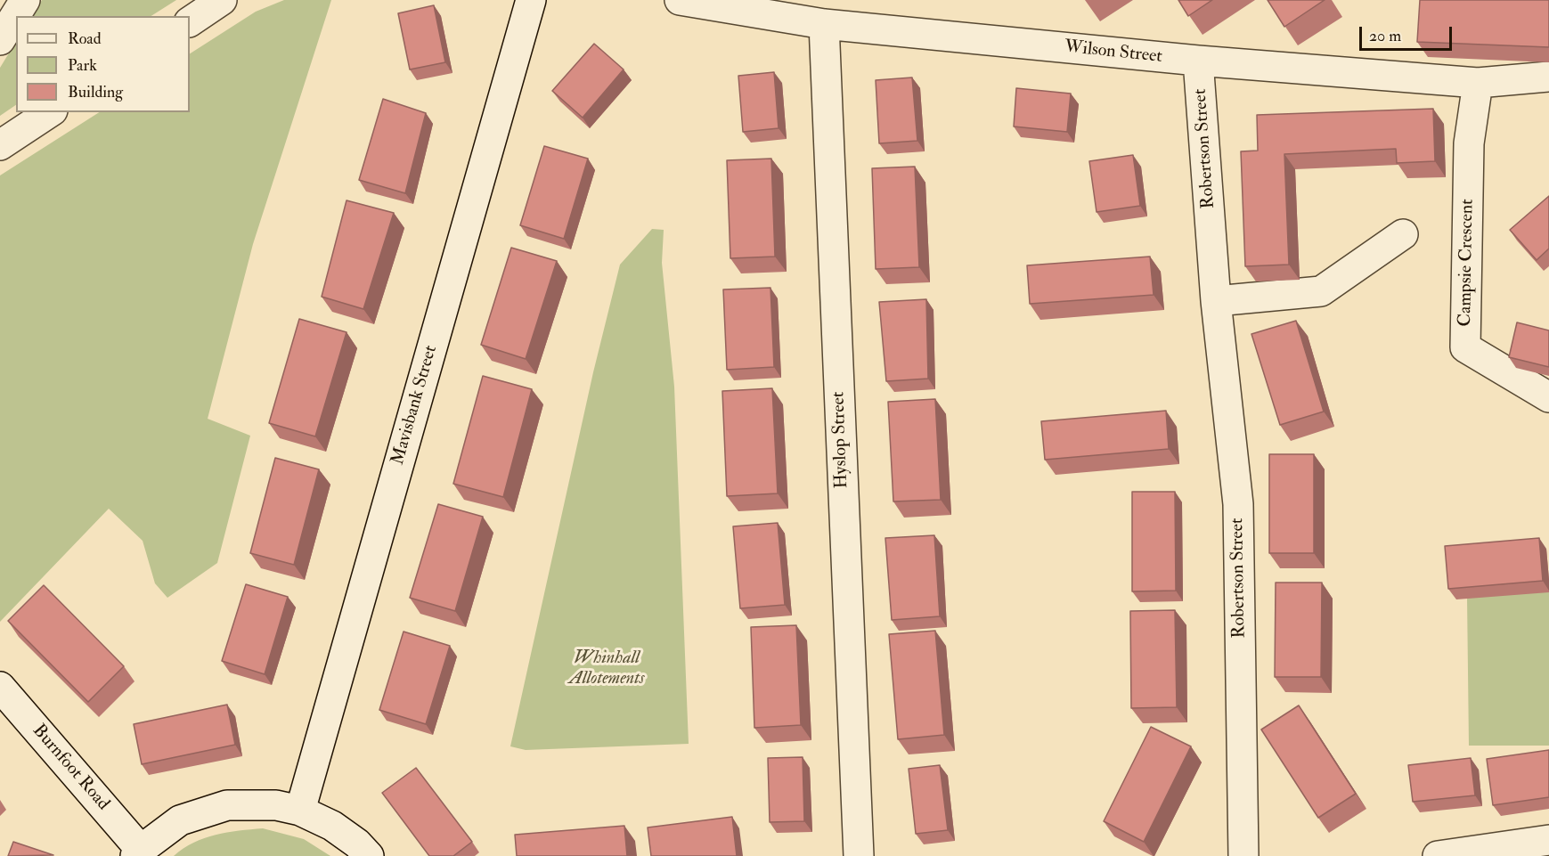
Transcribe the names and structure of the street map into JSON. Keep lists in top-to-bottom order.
{
  "streets": {
    "street": [
      "Wilson Street",
      "Robertson Street",
      "Campsie Crescent",
      "Mavisbank Street",
      "Hyslop Street",
      "Burnfoot Road"
    ]
  },
  "crossings": [
    ["Wilson Street", "Robertson Street"],
    ["Wilson Street", "Campsie Crescent"],
    ["Wilson Street", "Hyslop Street"]
  ],
  "parks": ["Whinhall Allotements"],
  "legend": ["Road", "Park", "Building"],
  "scale_bar": "20 m"
}
